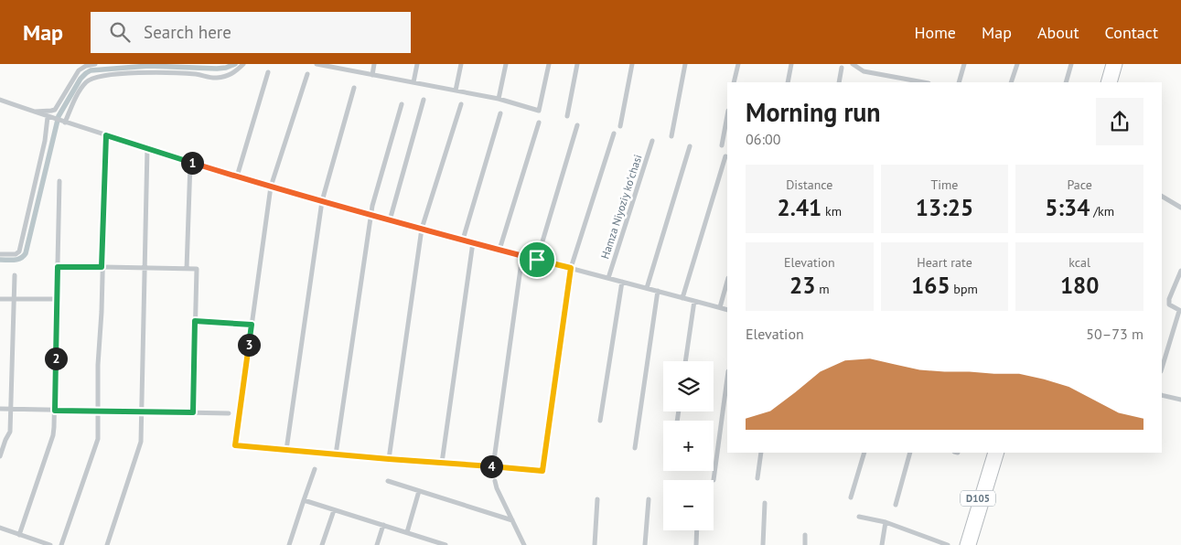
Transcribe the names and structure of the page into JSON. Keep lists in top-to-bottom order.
{
  "streets": {
    "highway": ["D105"],
    "street": ["Hamza Niyoziy koʻchasi"]
  },
  "page": {
    "header": "Map",
    "search": "Search here",
    "nav": [
      "Home",
      "Map",
      "About",
      "Contact"
    ],
    "heading": ["Morning run", "06:00"],
    "pins": [
      "1",
      "3",
      "2",
      "4"
    ],
    "stats": [
      ["Distance", "2.41 km"],
      ["Time", "13:25"],
      ["Pace", "5:34 /km"],
      ["Elevation", "23 m"],
      ["Heart rate", "165 bpm"],
      ["kcal", "180"]
    ],
    "chart": ["Elevation", "50–73 m"],
    "map_buttons": ["+", "−"]
  }
}
